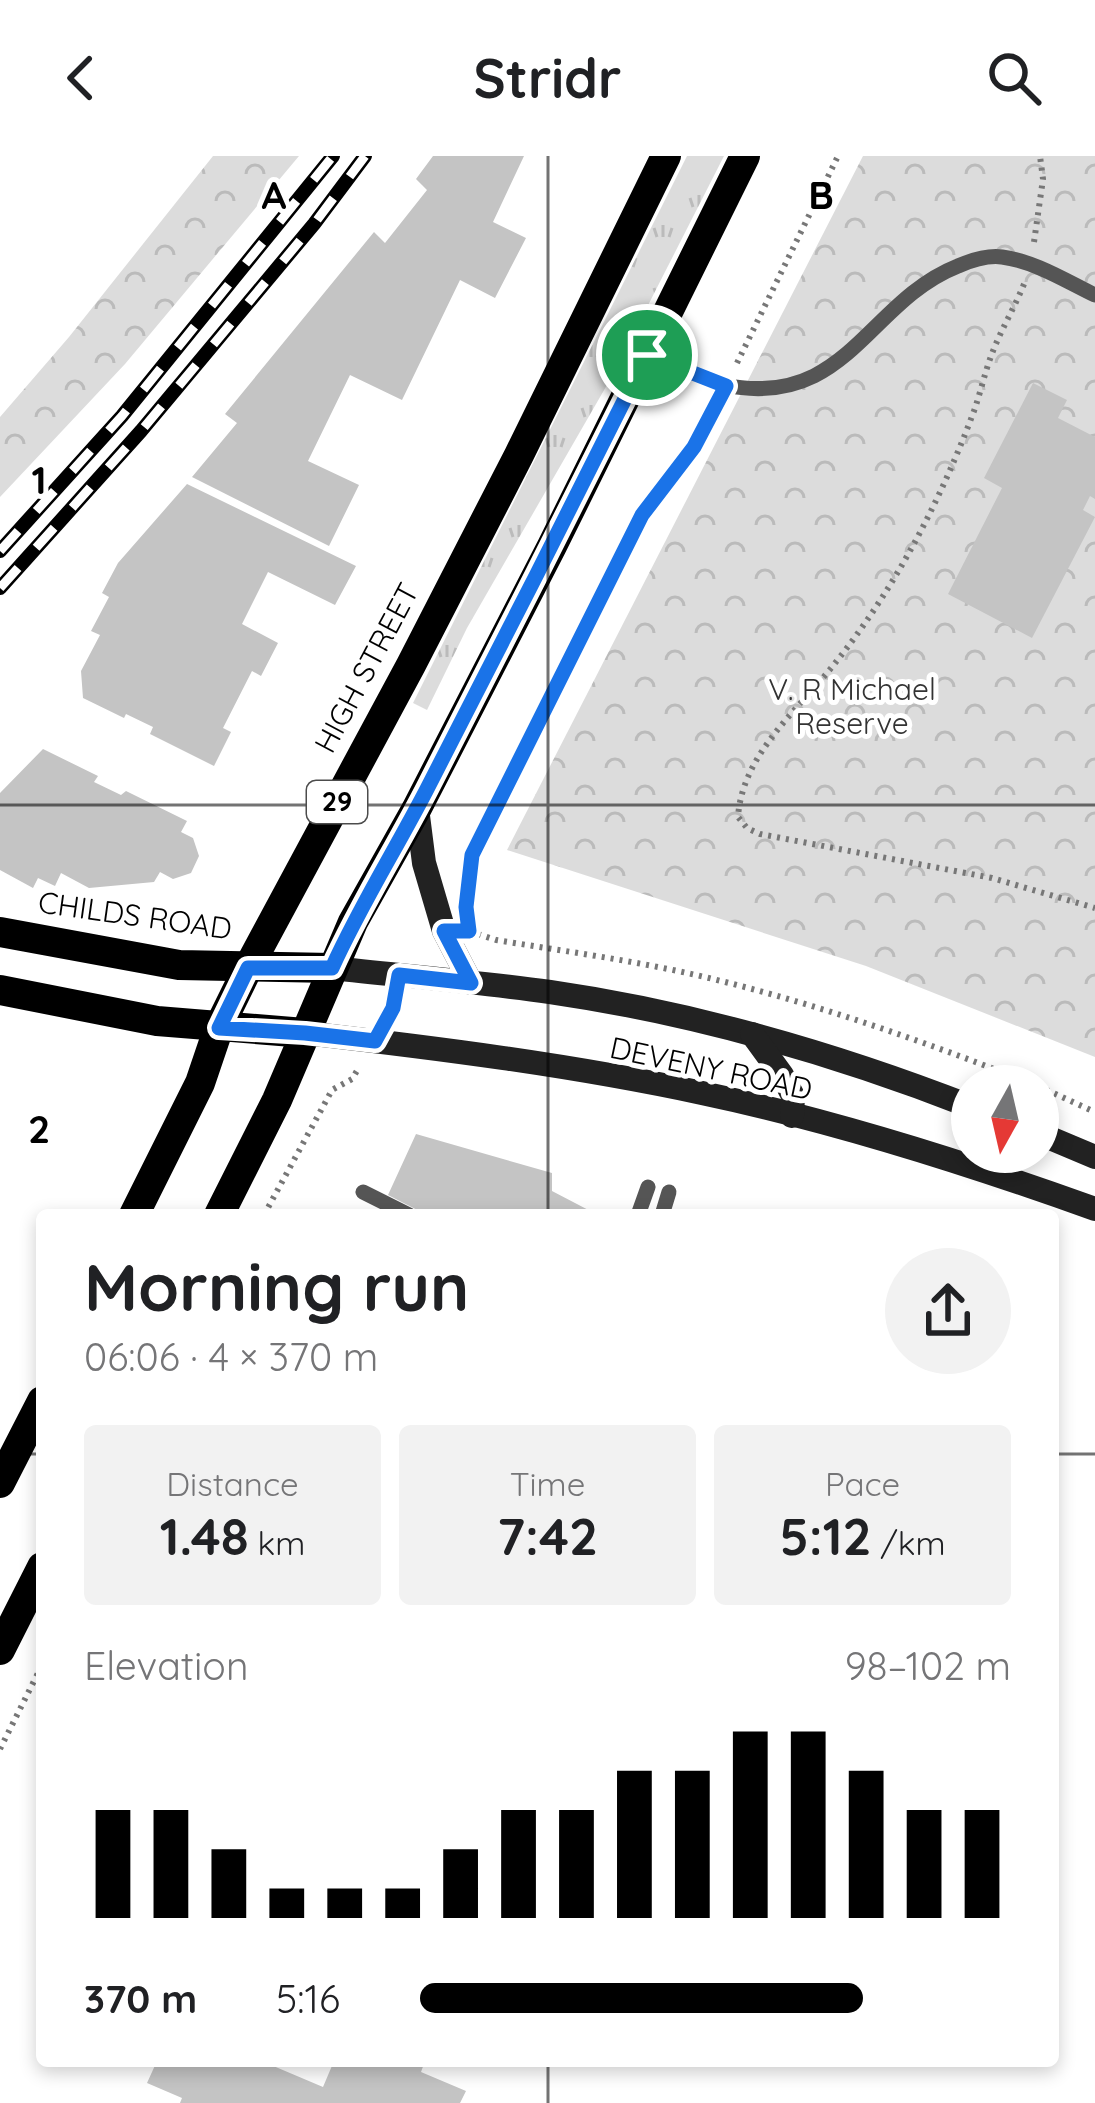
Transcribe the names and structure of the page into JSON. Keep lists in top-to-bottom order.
{
  "streets": {
    "main road": ["HIGH STREET", "29", "CHILDS ROAD"],
    "street": ["DEVENY ROAD"]
  },
  "crossings": [
    ["HIGH STREET", "CHILDS ROAD"],
    ["29", "CHILDS ROAD"],
    ["29", "DEVENY ROAD"],
    ["CHILDS ROAD", "DEVENY ROAD"]
  ],
  "parks": ["V. R Michael Reserve"],
  "north": "bottom",
  "page": {
    "header": "Stridr",
    "heading": ["Morning run", "06:06 · 4 × 370 m"],
    "stats": [
      ["Distance", "1.48 km"],
      ["Time", "7:42"],
      ["Pace", "5:12 /km"]
    ],
    "chart": ["Elevation", "98–102 m"],
    "list": [
      {
        "name": "370 m",
        "note": "5:16"
      }
    ]
  },
  "grid": {
    "columns": ["A", "B"],
    "rows": ["1", "2"]
  }
}
